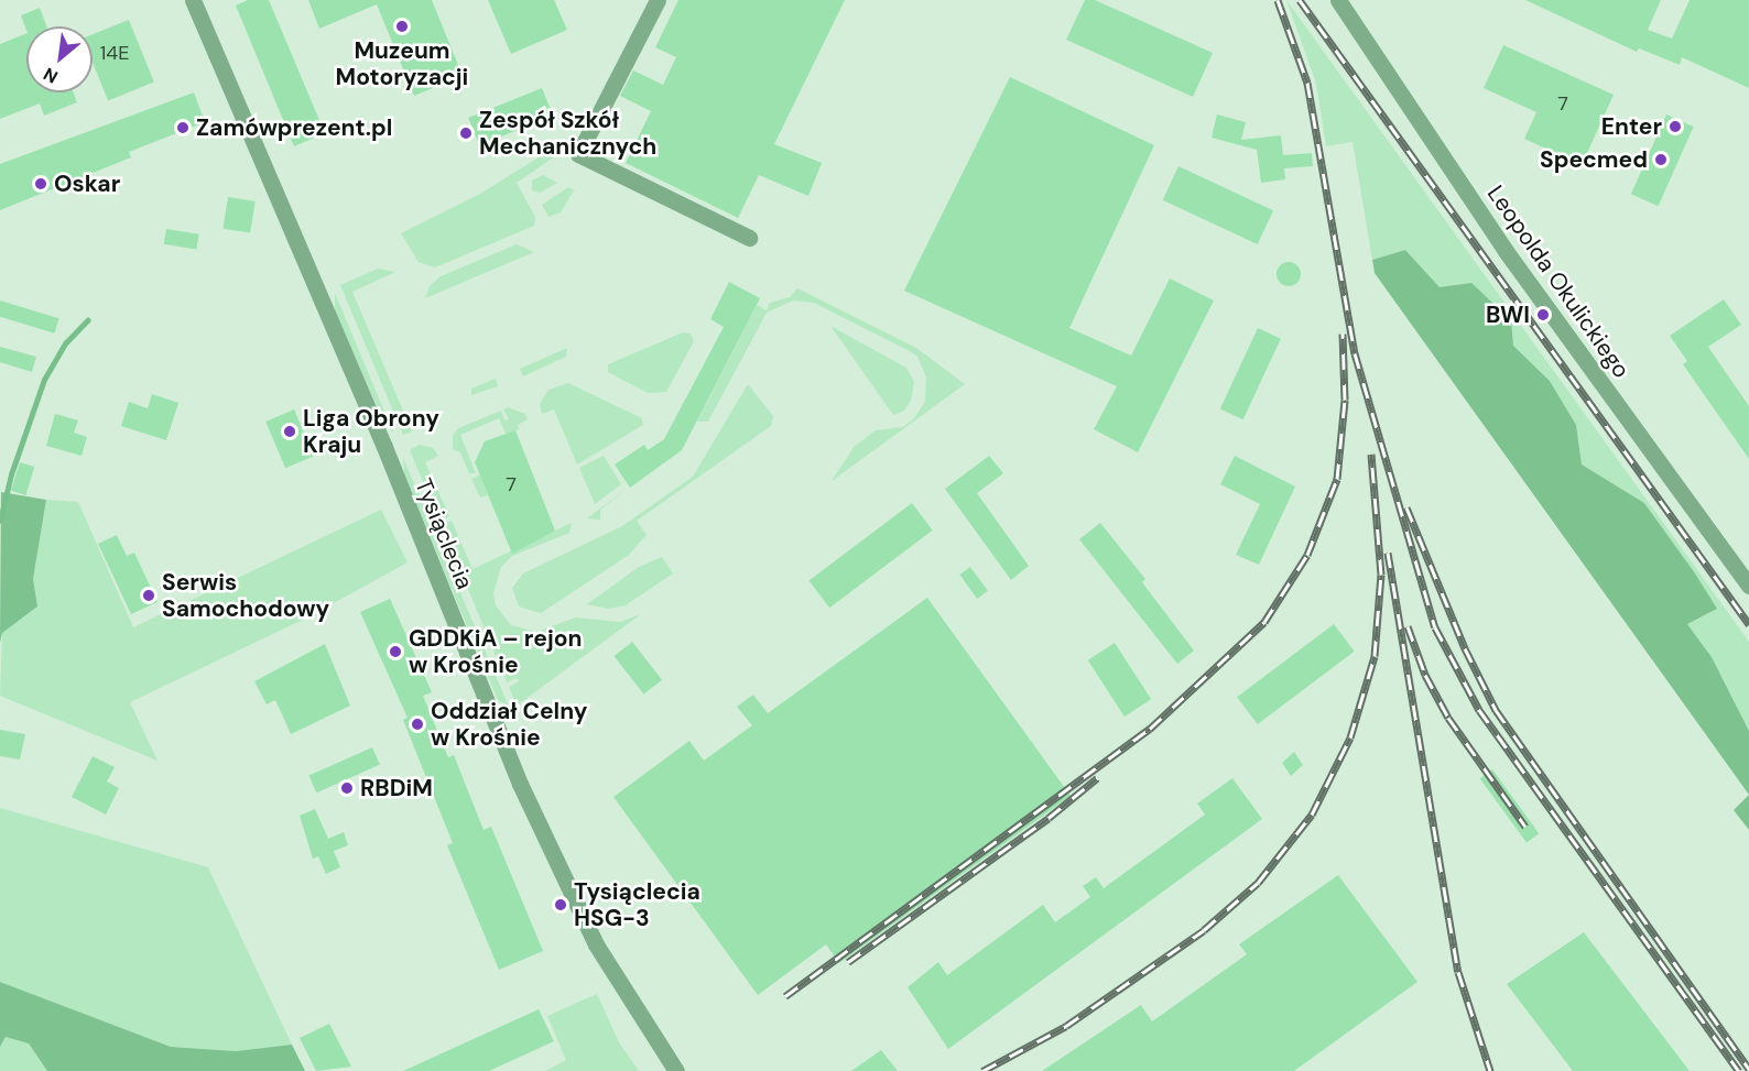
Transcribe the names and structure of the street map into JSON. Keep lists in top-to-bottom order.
{
  "streets": {
    "street": ["Leopolda Okulickiego", "Tysiąclecia"]
  },
  "places": [
    "Muzeum Motoryzacji",
    "Enter",
    "Zamówprezent.pl",
    "Zespół Szkół Mechanicznych",
    "Specmed",
    "Oskar",
    "BWI",
    "Liga Obrony Kraju",
    "Serwis Samochodowy",
    "GDDKiA – rejon w Krośnie",
    "Oddział Celny w Krośnie",
    "RBDiM",
    "Tysiąclecia HSG-3"
  ],
  "house_numbers": ["14E", "7", "7"],
  "north": "bottom left"
}
